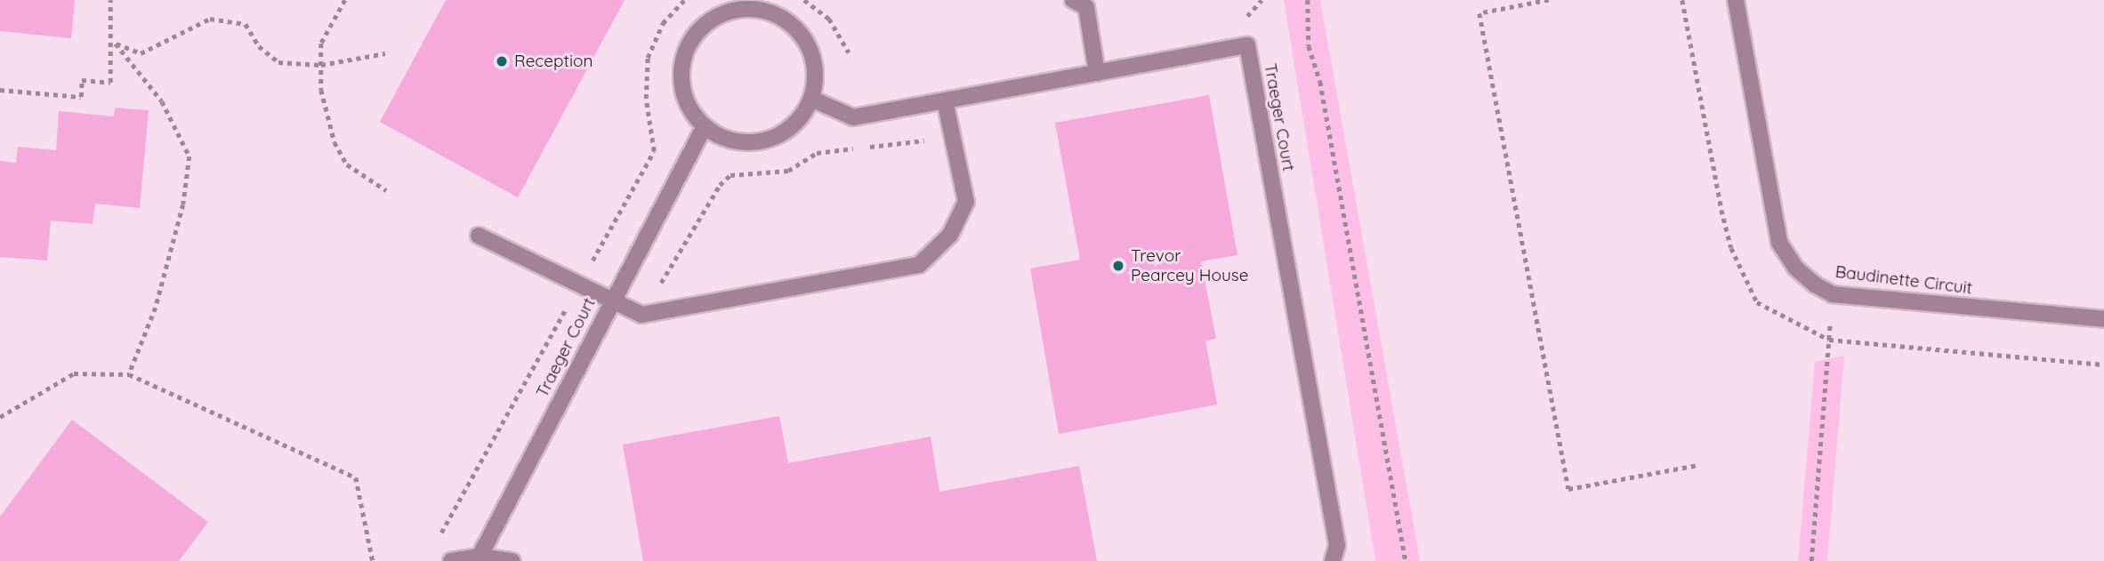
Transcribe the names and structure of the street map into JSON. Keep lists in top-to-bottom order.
{
  "streets": {
    "street": ["Traeger Court", "Baudinette Circuit"]
  },
  "places": ["Reception", "Trevor Pearcey House"]
}
